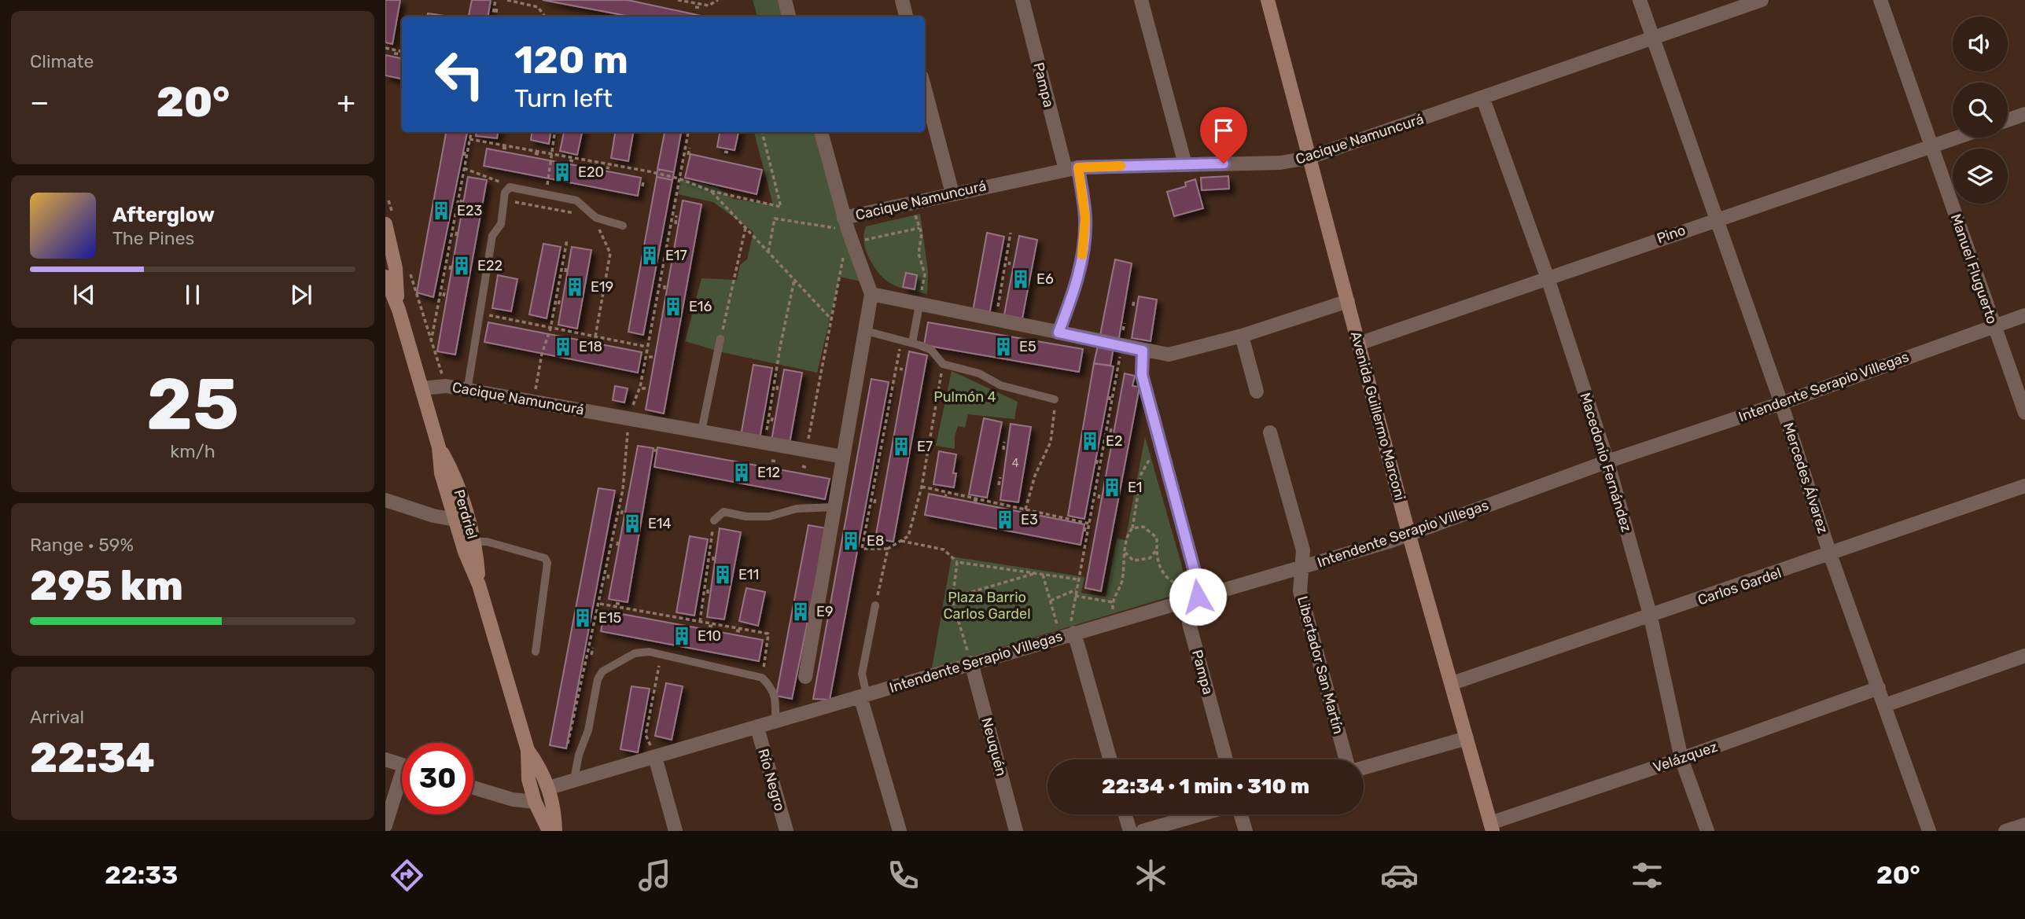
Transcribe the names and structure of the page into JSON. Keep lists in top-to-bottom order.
{
  "streets": {
    "main road": ["Avenida Guillermo Marconi", "Perdriel"],
    "street": [
      "Pampa",
      "Cacique Namuncurá",
      "Pino",
      "Manuel Fluguerto",
      "Intendente Serapio Villegas",
      "Macedonio Fernández",
      "Mercedes Álvarez",
      "Carlos Gardel",
      "Libertador San Martín",
      "Neuquén",
      "Velázquez",
      "Río Negro"
    ]
  },
  "crossings": [
    ["Pampa", "Cacique Namuncurá"],
    ["Pampa", "Intendente Serapio Villegas"],
    ["Cacique Namuncurá", "Avenida Guillermo Marconi"],
    ["Cacique Namuncurá", "Macedonio Fernández"],
    ["Cacique Namuncurá", "Mercedes Álvarez"],
    ["Pino", "Manuel Fluguerto"],
    ["Pino", "Avenida Guillermo Marconi"],
    ["Pino", "Macedonio Fernández"],
    ["Pino", "Mercedes Álvarez"],
    ["Manuel Fluguerto", "Intendente Serapio Villegas"],
    ["Intendente Serapio Villegas", "Avenida Guillermo Marconi"],
    ["Intendente Serapio Villegas", "Macedonio Fernández"],
    ["Intendente Serapio Villegas", "Mercedes Álvarez"],
    ["Intendente Serapio Villegas", "Libertador San Martín"],
    ["Intendente Serapio Villegas", "Neuquén"],
    ["Intendente Serapio Villegas", "Río Negro"],
    ["Avenida Guillermo Marconi", "Carlos Gardel"],
    ["Avenida Guillermo Marconi", "Velázquez"],
    ["Macedonio Fernández", "Carlos Gardel"],
    ["Macedonio Fernández", "Velázquez"],
    ["Mercedes Álvarez", "Carlos Gardel"],
    ["Mercedes Álvarez", "Velázquez"]
  ],
  "parks": ["Pulmón 4", "Plaza Barrio Carlos Gardel"],
  "places": {
    "building": [
      "E20",
      "E23",
      "E17",
      "E22",
      "E6",
      "E19",
      "E16",
      "E18",
      "E5",
      "E2",
      "E7",
      "E12",
      "E1",
      "E3",
      "E14",
      "E8",
      "E11",
      "E9",
      "E15",
      "E10"
    ]
  },
  "house_numbers": ["4"],
  "page": {
    "tile": [
      "Climate",
      ["25", "km/h"],
      ["Range · 59%", "295 km"],
      ["Arrival", "22:34"]
    ],
    "turn": ["120 m", "Turn left"],
    "heat": ["−", "20°", "+"],
    "song": ["Afterglow", "The Pines"],
    "limit": "30",
    "trip": "22:34 · 1 min · 310 m",
    "tabs": ["22:33", "20°"]
  }
}
